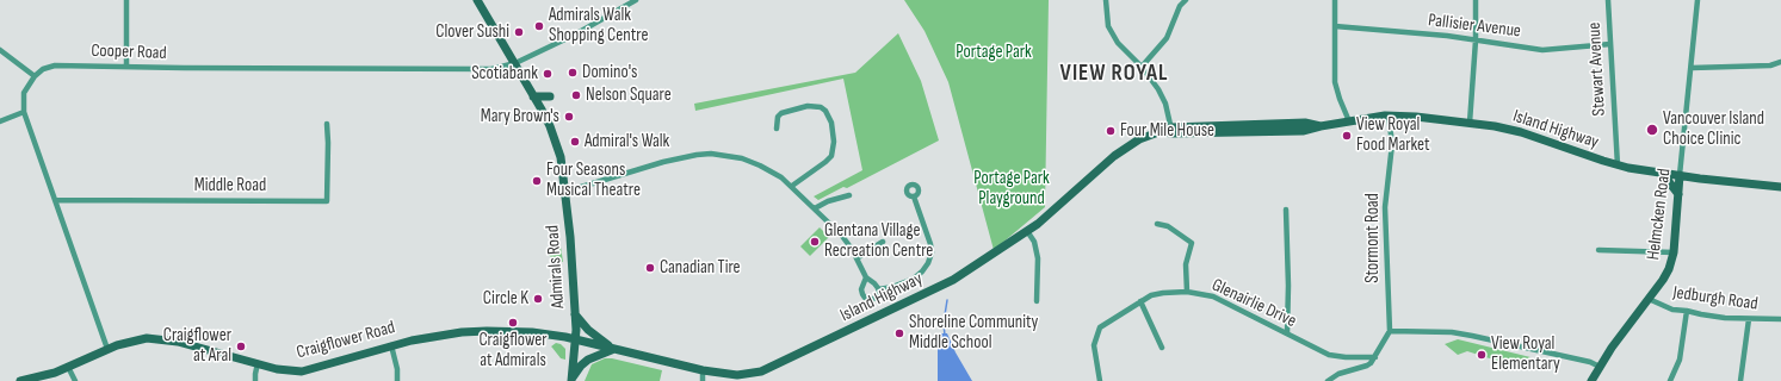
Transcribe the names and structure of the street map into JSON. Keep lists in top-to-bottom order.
{
  "streets": {
    "main road": [
      "Island Highway",
      "Helmcken Road",
      "Admirals Road",
      "Craigflower Road"
    ],
    "street": [
      "Pallisier Avenue",
      "Cooper Road",
      "Stewart Avenue",
      "Middle Road",
      "Stormont Road",
      "Jedburgh Road",
      "Glenairlie Drive"
    ]
  },
  "crossings": [
    ["Pallisier Avenue", "Stewart Avenue"],
    ["Cooper Road", "Admirals Road"],
    ["Stewart Avenue", "Island Highway"],
    ["Island Highway", "Helmcken Road"],
    ["Island Highway", "Stormont Road"],
    ["Island Highway", "Admirals Road"],
    ["Island Highway", "Craigflower Road"],
    ["Helmcken Road", "Jedburgh Road"],
    ["Admirals Road", "Craigflower Road"]
  ],
  "districts": ["VIEW ROYAL"],
  "parks": ["Portage Park", "Portage Park Playground"],
  "places": [
    "Admirals Walk Shopping Centre",
    "Clover Sushi",
    "Domino's",
    "Scotiabank",
    "Nelson Square",
    "Mary Brown's",
    "Vancouver Island Choice Clinic",
    "Four Mile House",
    "View Royal Food Market",
    "Admiral's Walk",
    "Four Seasons Musical Theatre",
    "Glentana Village Recreation Centre",
    "Canadian Tire",
    "Circle K",
    "Craigflower at Admirals",
    "Shoreline Community Middle School",
    "Craigflower at Aral",
    "View Royal Elementary"
  ]
}
